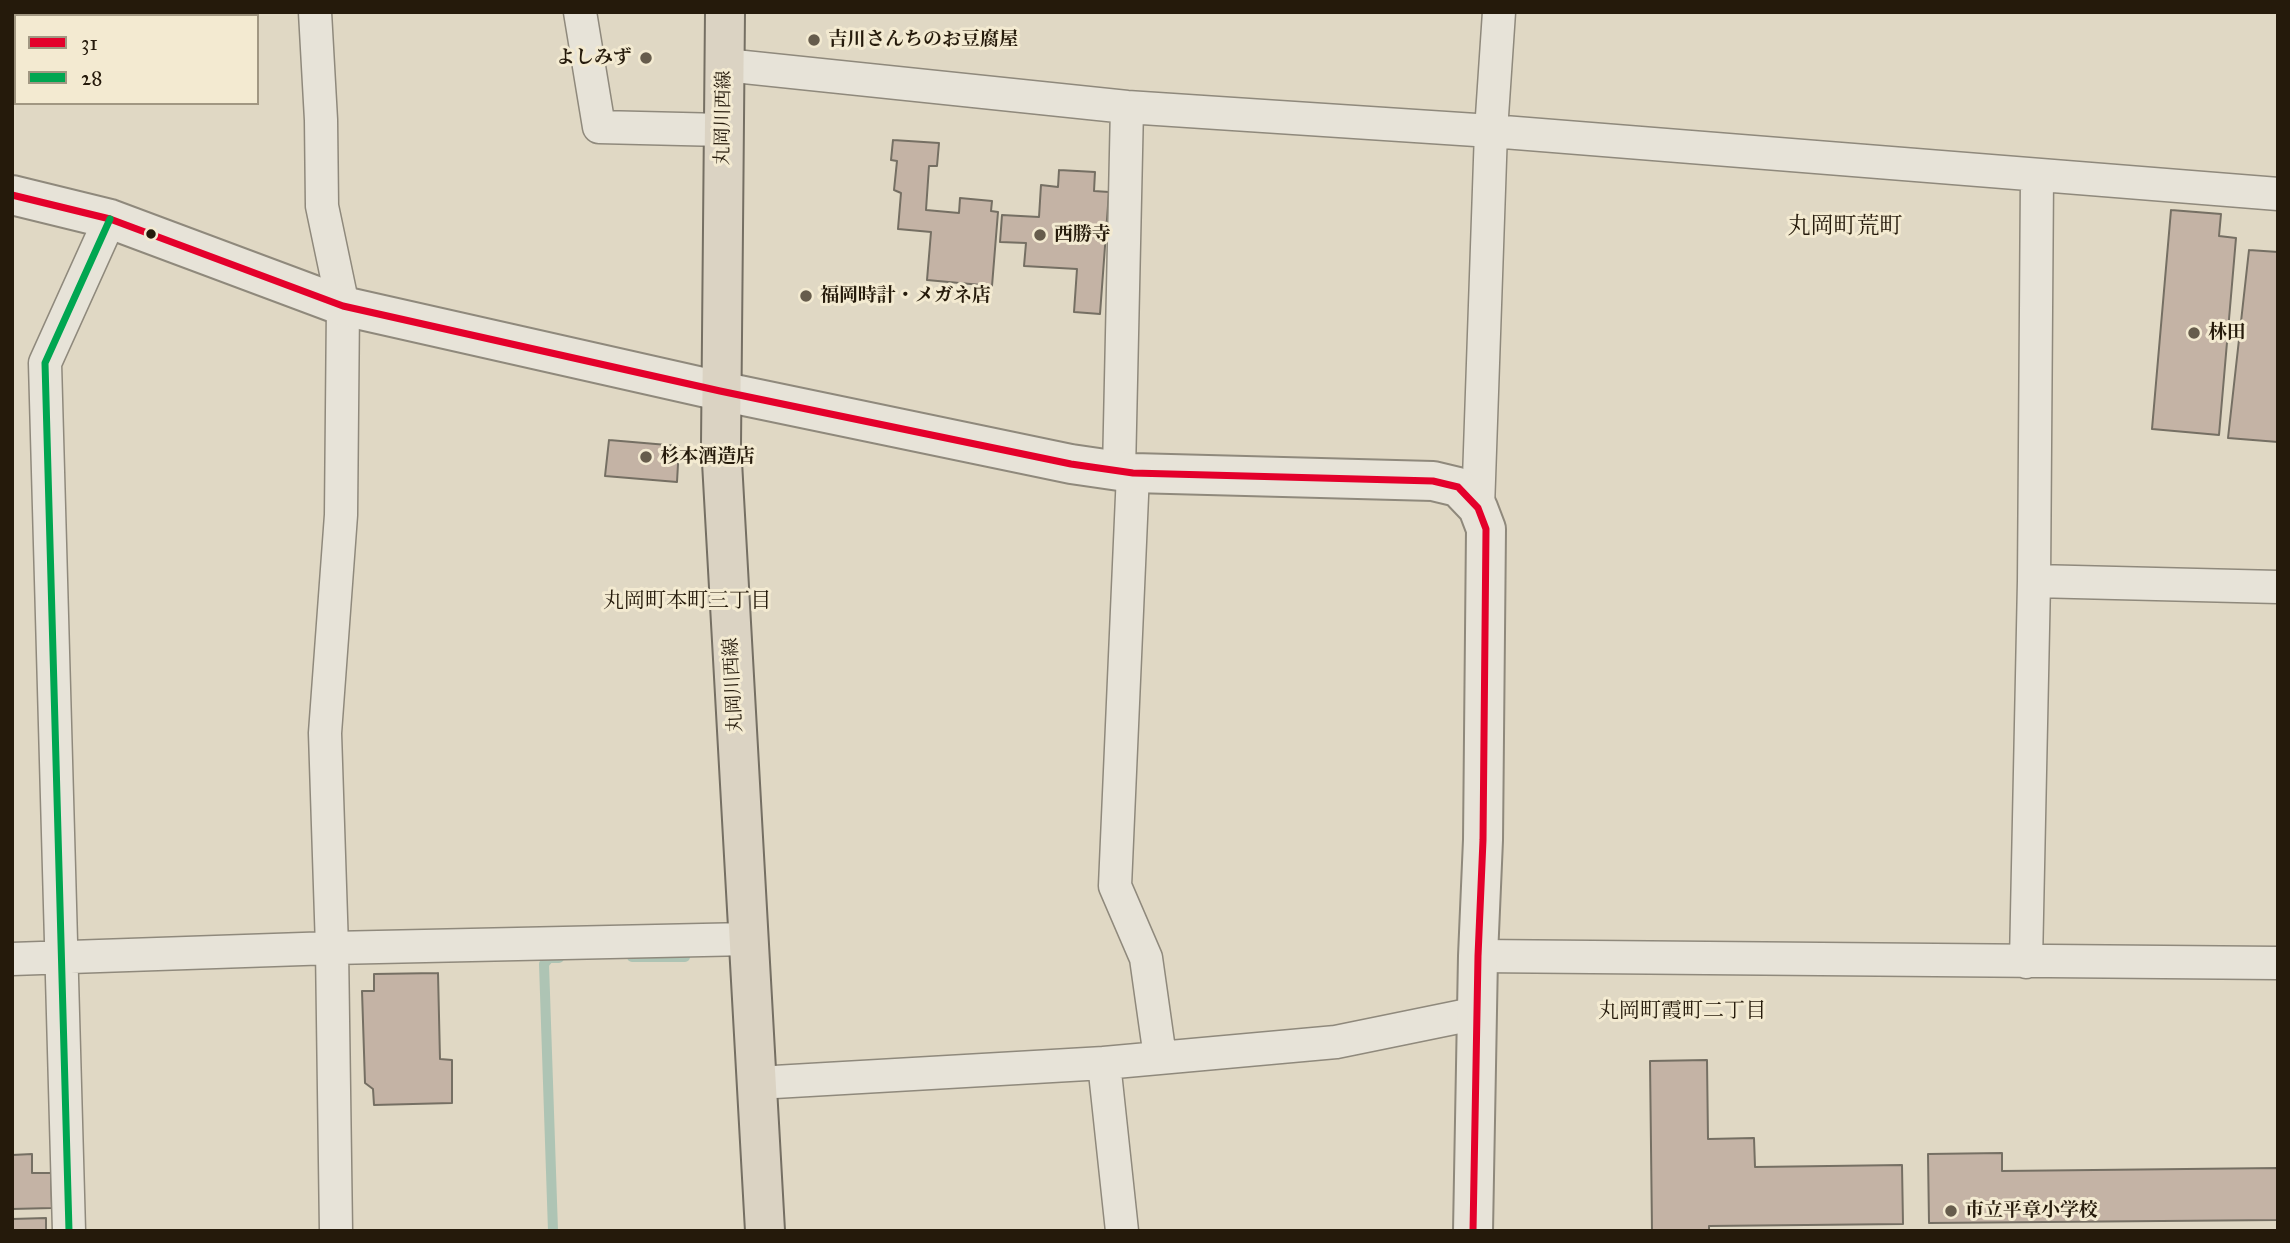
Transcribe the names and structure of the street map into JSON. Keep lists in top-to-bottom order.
{
  "streets": {
    "main road": ["丸岡川西線"]
  },
  "districts": ["丸岡町荒町", "丸岡町本町三丁目", "丸岡町霞町二丁目"],
  "places": [
    "吉川さんちのお豆腐屋",
    "よしみず",
    "西勝寺",
    "福岡時計・メガネ店",
    "林田",
    "杉本酒造店",
    "市立平章小学校"
  ],
  "lines": ["transit line 31", "transit line 28"],
  "legend": ["31", "28"]
}
